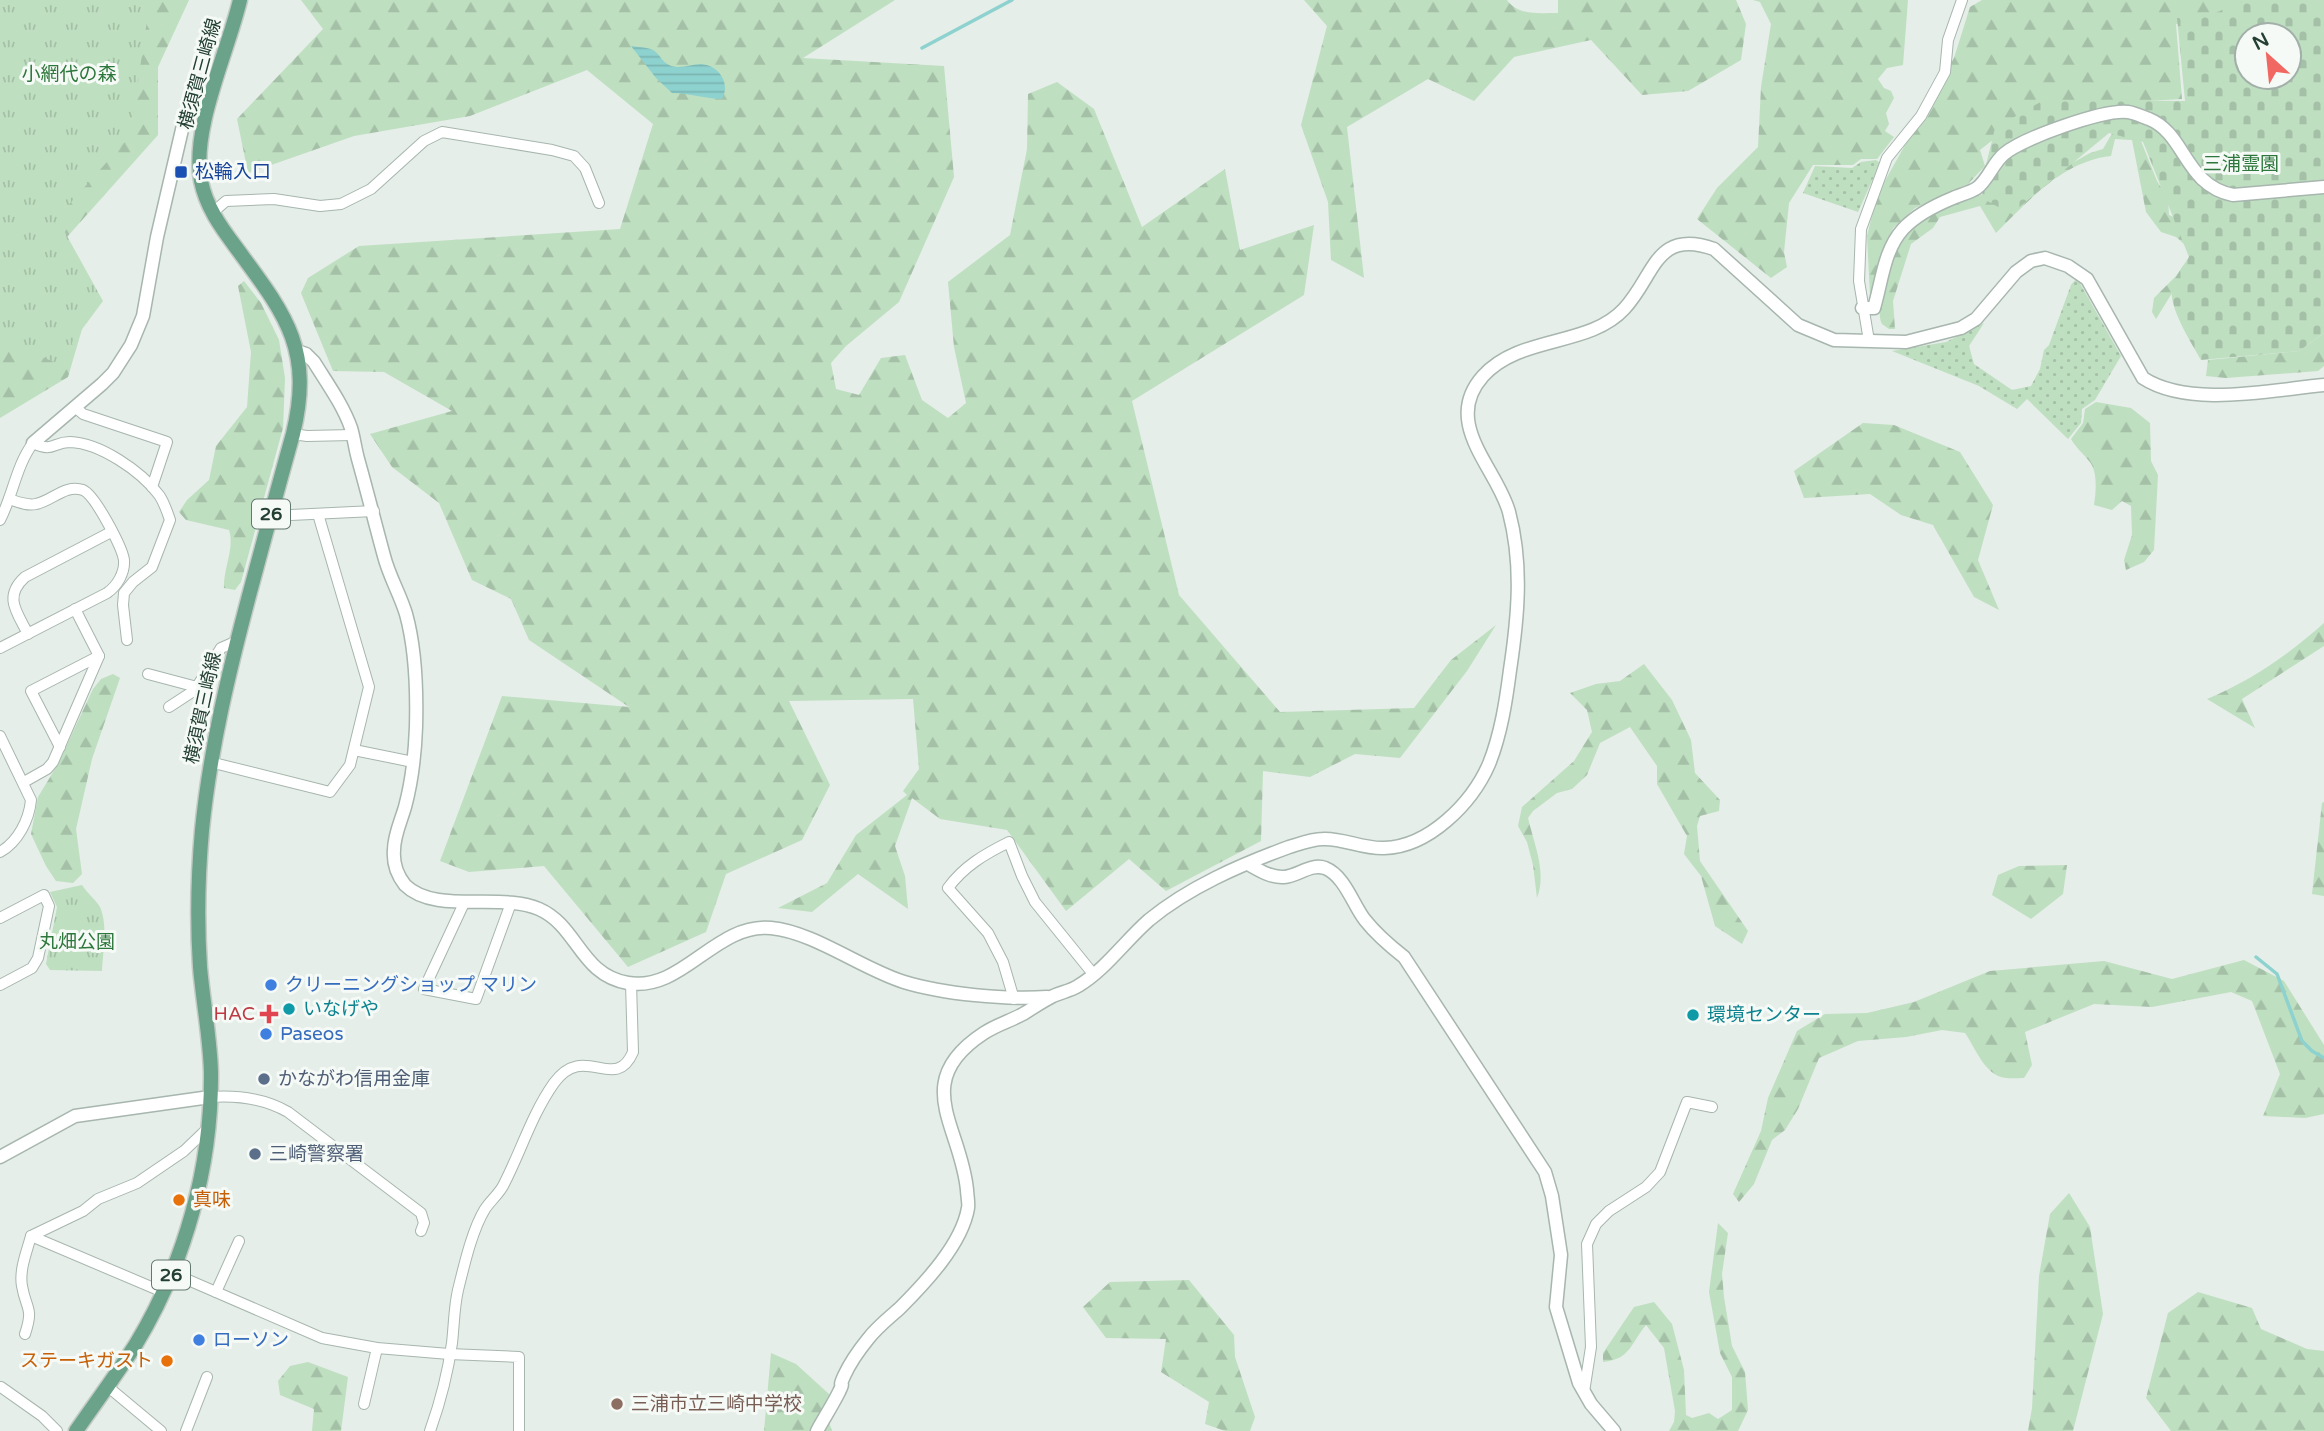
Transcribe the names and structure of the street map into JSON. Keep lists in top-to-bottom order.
{
  "streets": {
    "main road": ["横須賀三崎線", "26"]
  },
  "parks": ["小網代の森", "三浦霊園", "丸畑公園"],
  "places": {
    "transit": ["松輪入口"],
    "other": [
      "クリーニングショップ マリン",
      "いなげや",
      "環境センター",
      "Paseos",
      "かながわ信用金庫",
      "三崎警察署",
      "真味",
      "ローソン",
      "ステーキガスト",
      "三浦市立三崎中学校"
    ],
    "health": ["HAC"]
  },
  "north": "top left"
}
